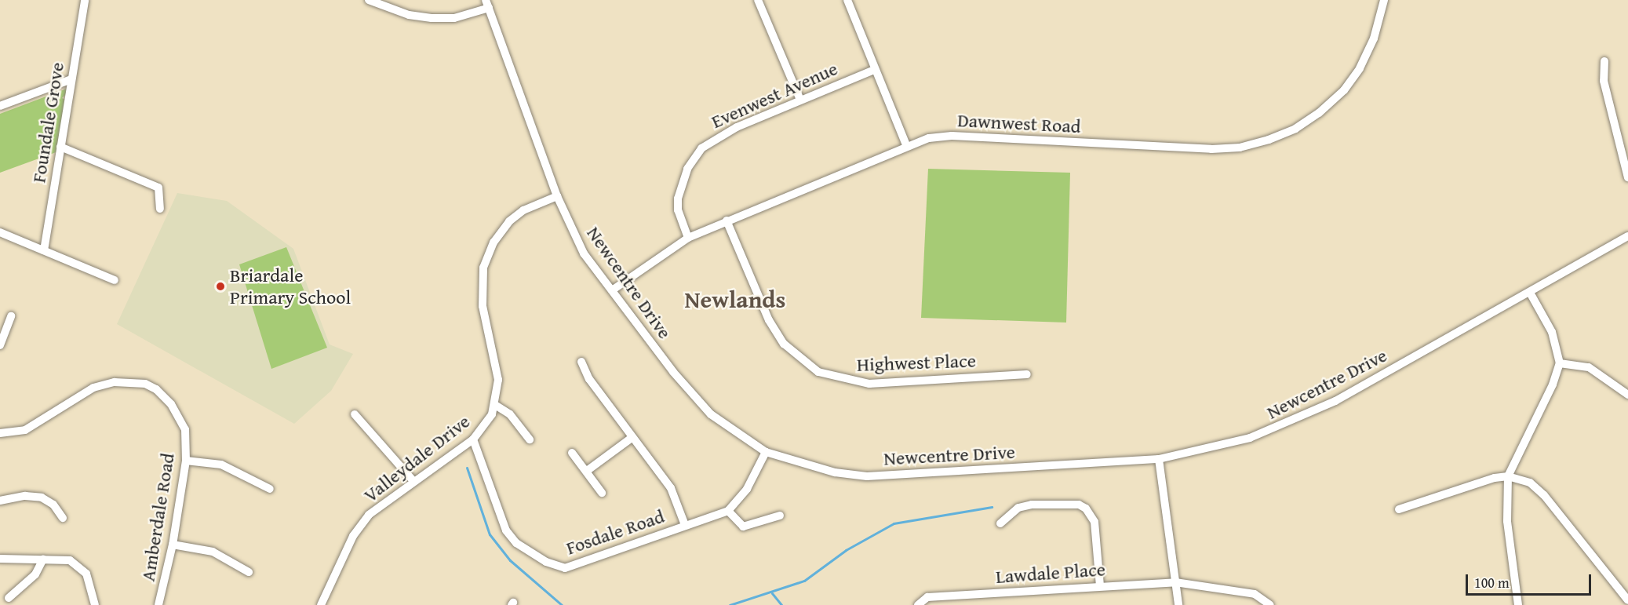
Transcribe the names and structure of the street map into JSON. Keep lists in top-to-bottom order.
{
  "streets": {
    "street": [
      "Evenwest Avenue",
      "Foundale Grove",
      "Dawnwest Road",
      "Newcentre Drive",
      "Highwest Place",
      "Valleydale Drive",
      "Amberdale Road",
      "Fosdale Road",
      "Lawdale Place"
    ]
  },
  "crossings": [
    ["Evenwest Avenue", "Dawnwest Road"],
    ["Dawnwest Road", "Newcentre Drive"],
    ["Dawnwest Road", "Highwest Place"],
    ["Newcentre Drive", "Valleydale Drive"],
    ["Valleydale Drive", "Fosdale Road"]
  ],
  "districts": ["Newlands"],
  "places": ["Briardale Primary School"],
  "scale_bar": "100 m"
}
